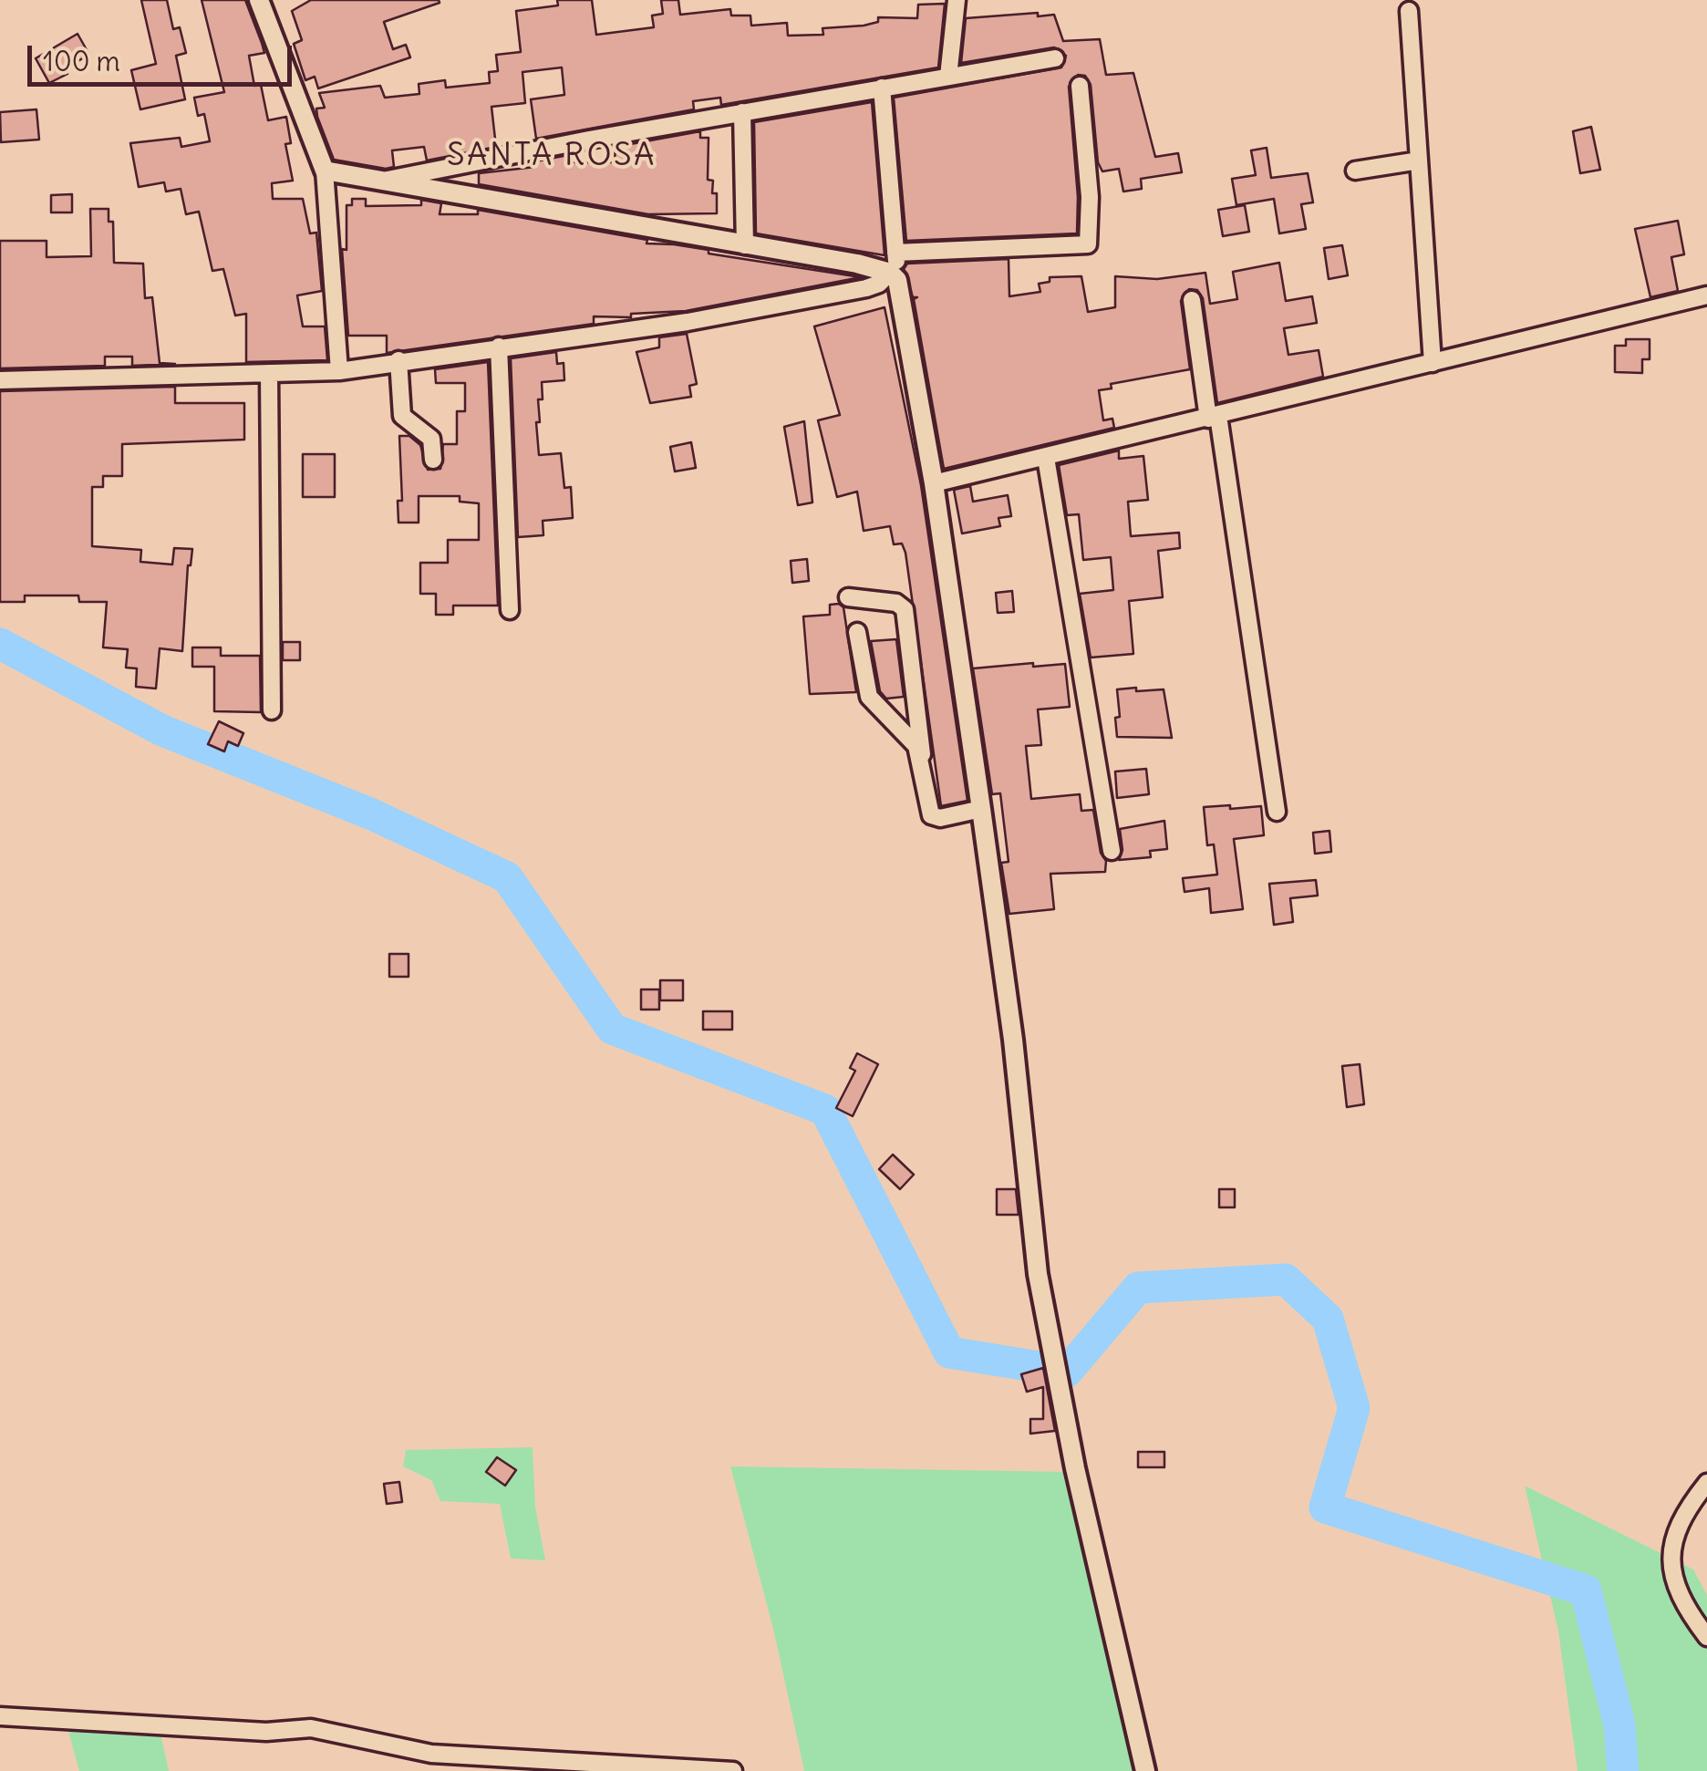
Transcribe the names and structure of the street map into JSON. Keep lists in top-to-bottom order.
{
  "districts": ["SANTA ROSA"],
  "scale_bar": "100 m"
}
